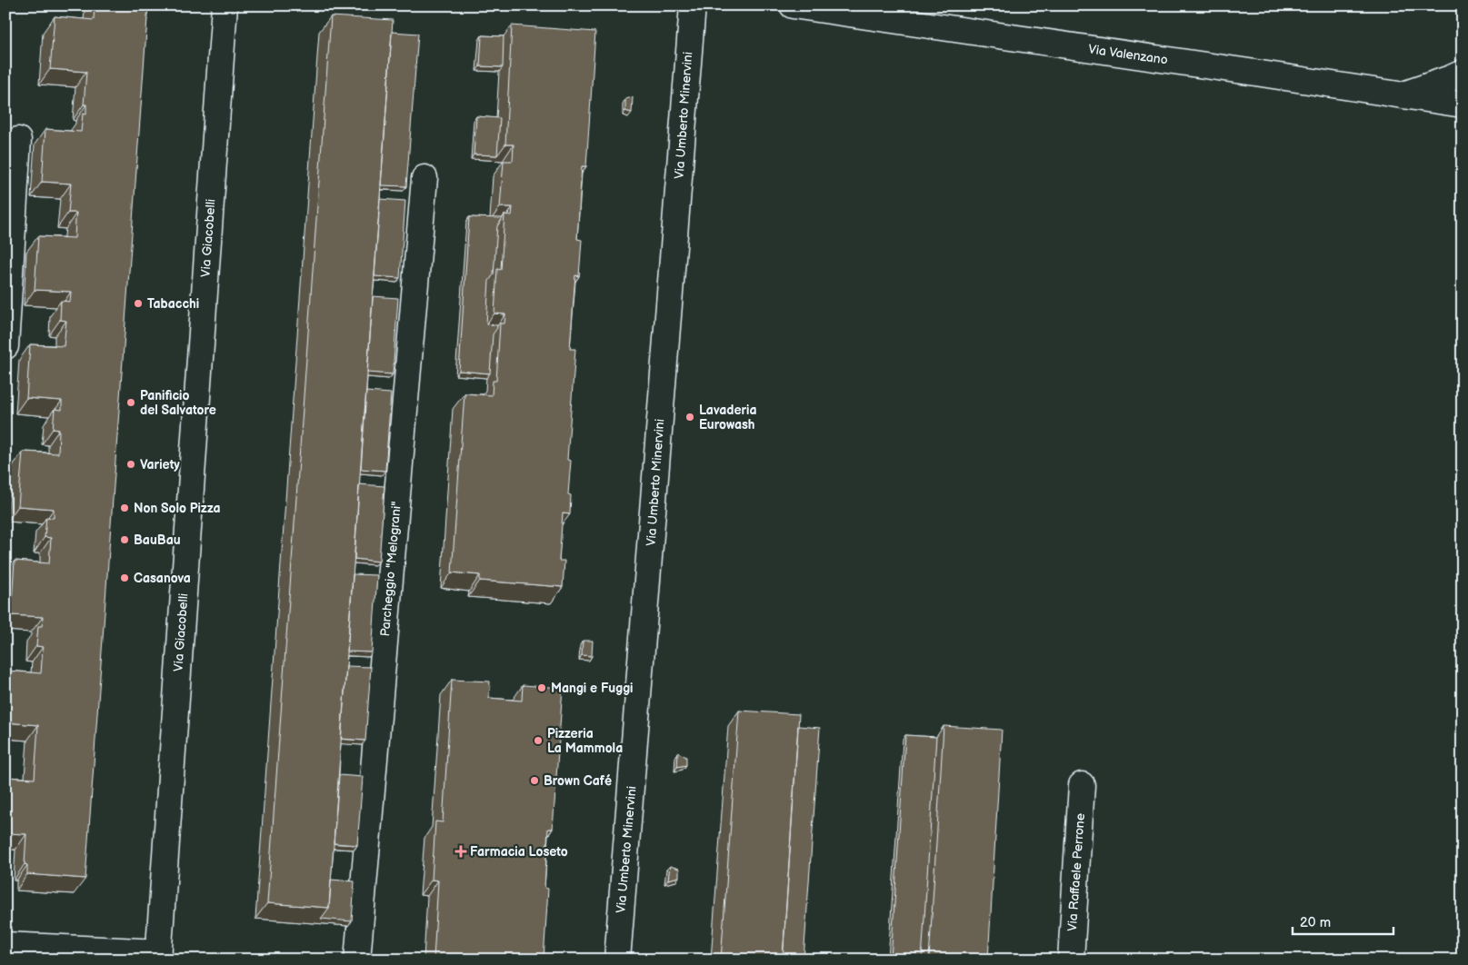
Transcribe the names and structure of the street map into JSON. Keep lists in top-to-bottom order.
{
  "streets": {
    "street": [
      "Via Valenzano",
      "Via Umberto Minervini",
      "Via Giacobelli",
      "Parcheggio \"Melograni\"",
      "Via Raffaele Perrone"
    ]
  },
  "places": {
    "other": [
      "Tabacchi",
      "Panificio del Salvatore",
      "Lavaderia Eurowash",
      "Variety",
      "Non Solo Pizza",
      "BauBau",
      "Casanova",
      "Mangi e Fuggi",
      "Pizzeria La Mammola",
      "Brown Café"
    ],
    "health": ["Farmacia Loseto"]
  },
  "scale_bar": "20 m"
}
